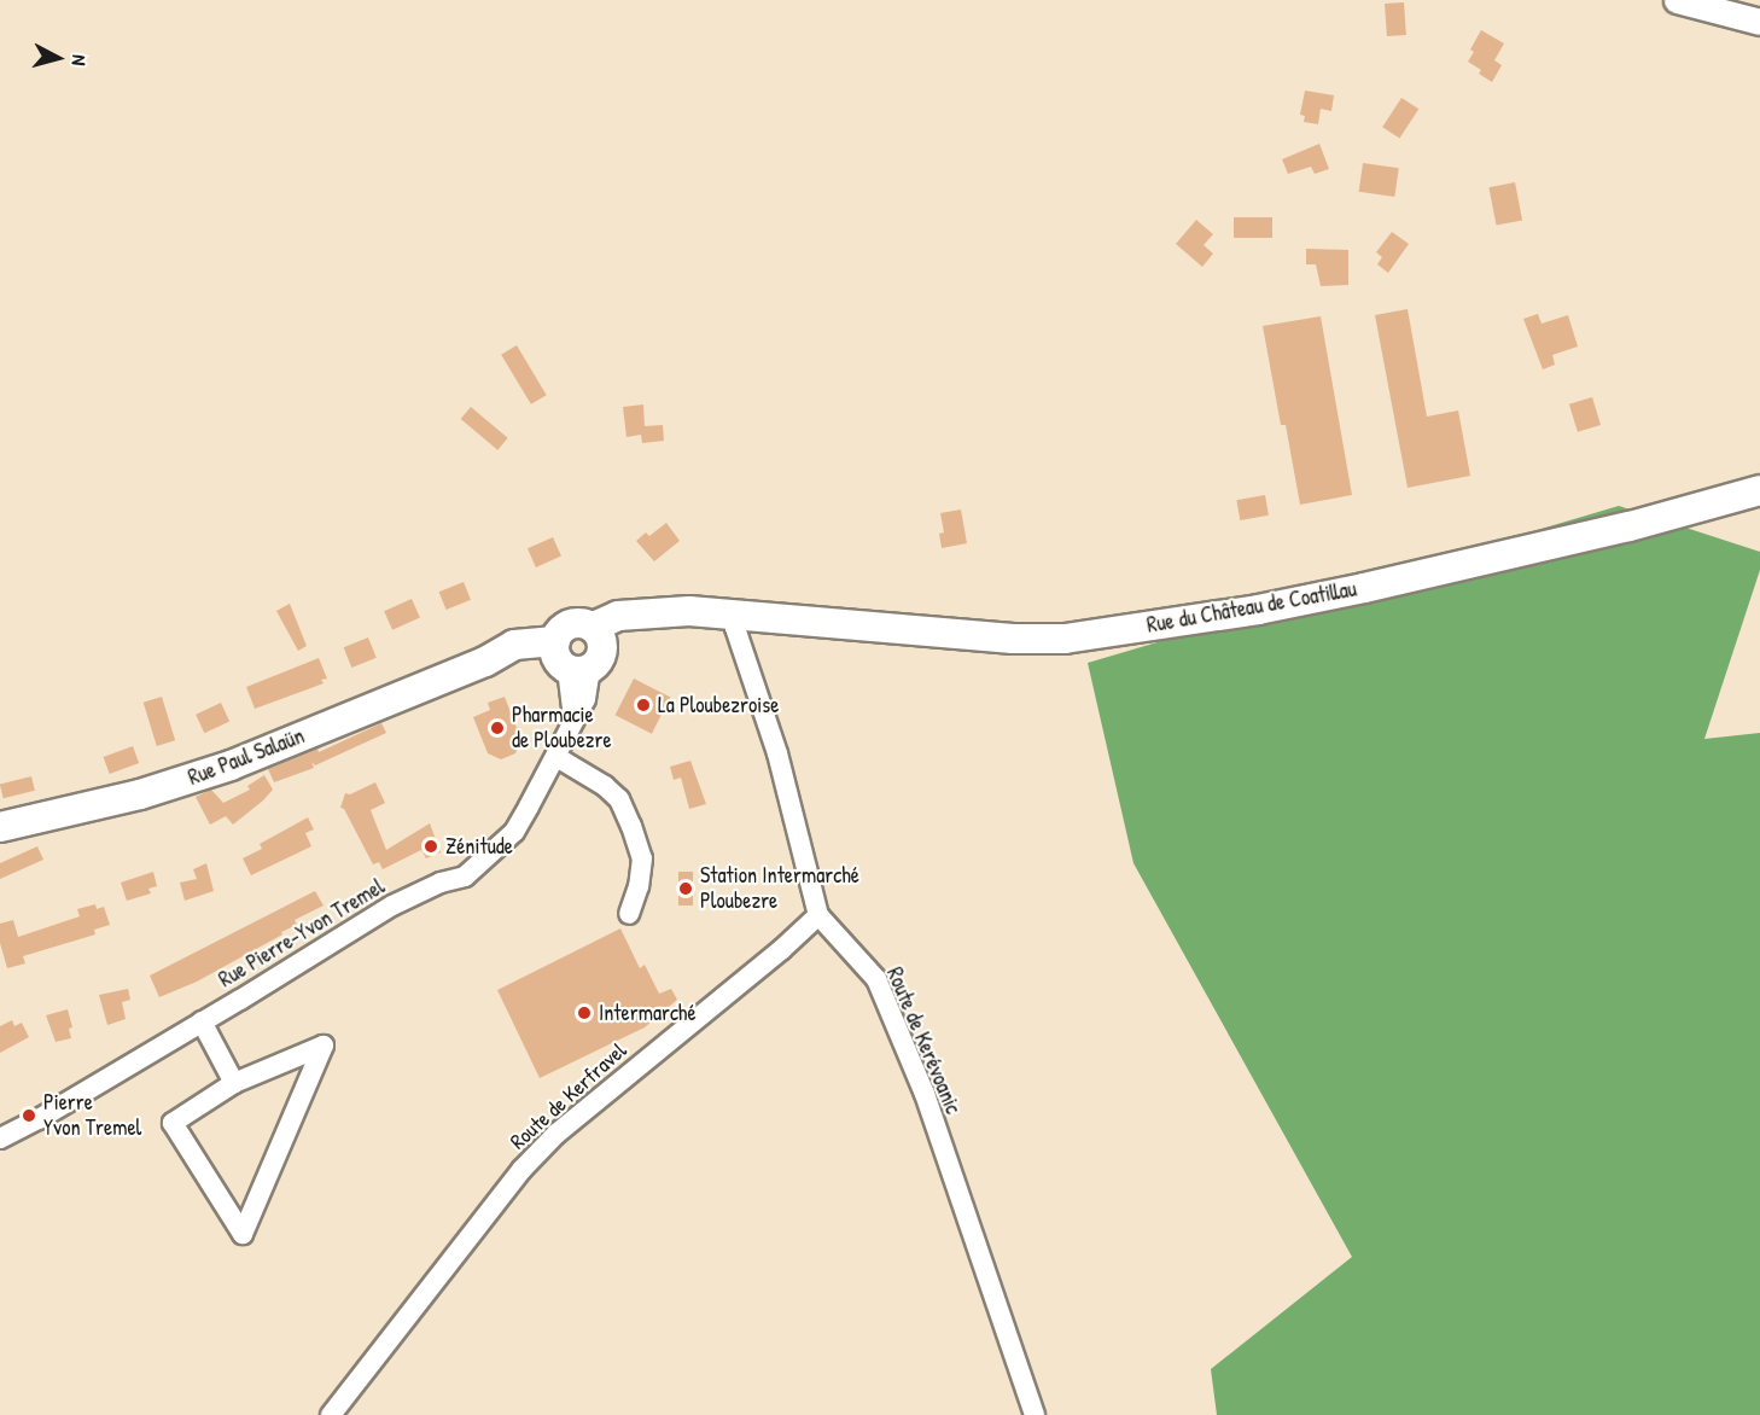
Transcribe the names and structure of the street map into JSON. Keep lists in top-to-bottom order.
{
  "streets": {
    "main road": ["Rue du Château de Coatillau", "Rue Paul Salaün"],
    "street": ["Rue Pierre-Yvon Tremel", "Route de Kerévoanic", "Route de Kerfravel"]
  },
  "crossings": [
    ["Rue du Château de Coatillau", "Route de Kerévoanic"],
    ["Rue Paul Salaün", "Rue Pierre-Yvon Tremel"],
    ["Route de Kerévoanic", "Route de Kerfravel"]
  ],
  "places": [
    "La Ploubezroise",
    "Pharmacie de Ploubezre",
    "Zénitude",
    "Station Intermarché Ploubezre",
    "Intermarché",
    "Pierre Yvon Tremel"
  ],
  "north": "right"
}
